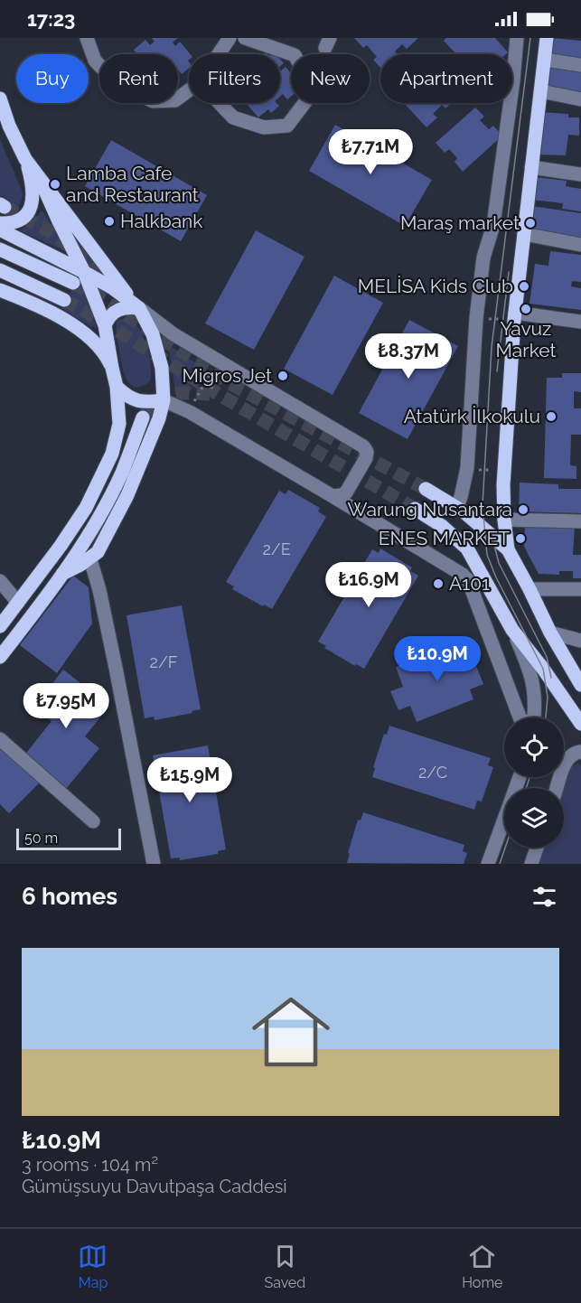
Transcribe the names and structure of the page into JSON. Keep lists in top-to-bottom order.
{
  "places": [
    "Lamba Cafe and Restaurant",
    "Halkbank",
    "Maraş market",
    "MELİSA Kids Club",
    "Yavuz Market",
    "Migros Jet",
    "Atatürk İlkokulu",
    "Warung Nusantara",
    "ENES MARKET",
    "A101"
  ],
  "house_numbers": ["2/E", "2/F", "2/C"],
  "scale_bar": "50 m",
  "page": {
    "status": "17:23",
    "chip": [
      "Buy",
      "Rent",
      "Filters",
      "New",
      "Apartment"
    ],
    "price": [
      "₺7.71M",
      "₺8.37M",
      "₺16.9M",
      "₺10.9M",
      "₺7.95M",
      "₺15.9M"
    ],
    "scale": "50 m",
    "heading": "6 homes",
    "list": [
      {
        "name": "₺10.9M",
        "note": "3 rooms · 104 m² · Gümüşsuyu Davutpaşa Caddesi"
      }
    ],
    "tabs": ["Map", "Saved", "Home"]
  }
}
